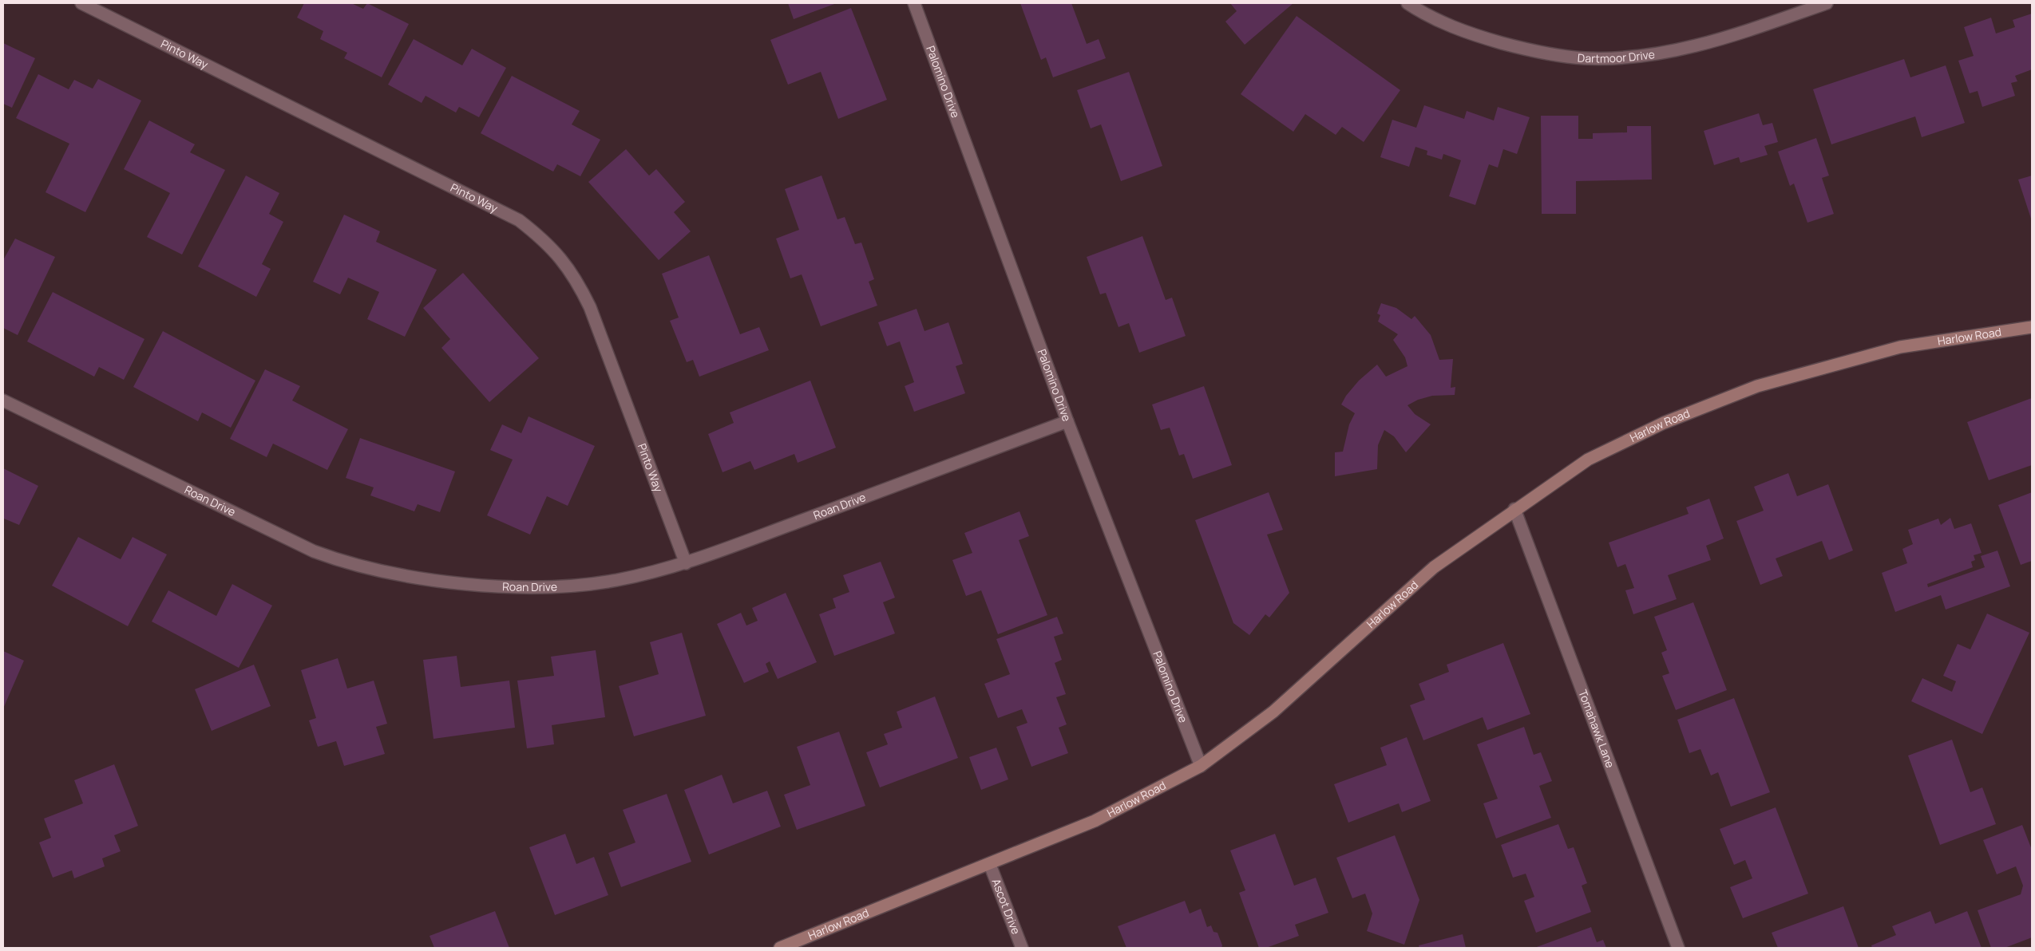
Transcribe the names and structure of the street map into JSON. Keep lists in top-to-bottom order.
{
  "streets": {
    "main road": ["Harlow Road"],
    "street": [
      "Pinto Way",
      "Dartmoor Drive",
      "Palomino Drive",
      "Roan Drive",
      "Tomahawk Lane",
      "Ascot Drive"
    ]
  },
  "crossings": [
    ["Pinto Way", "Roan Drive"],
    ["Palomino Drive", "Harlow Road"],
    ["Palomino Drive", "Roan Drive"],
    ["Harlow Road", "Tomahawk Lane"],
    ["Harlow Road", "Ascot Drive"]
  ]
}
